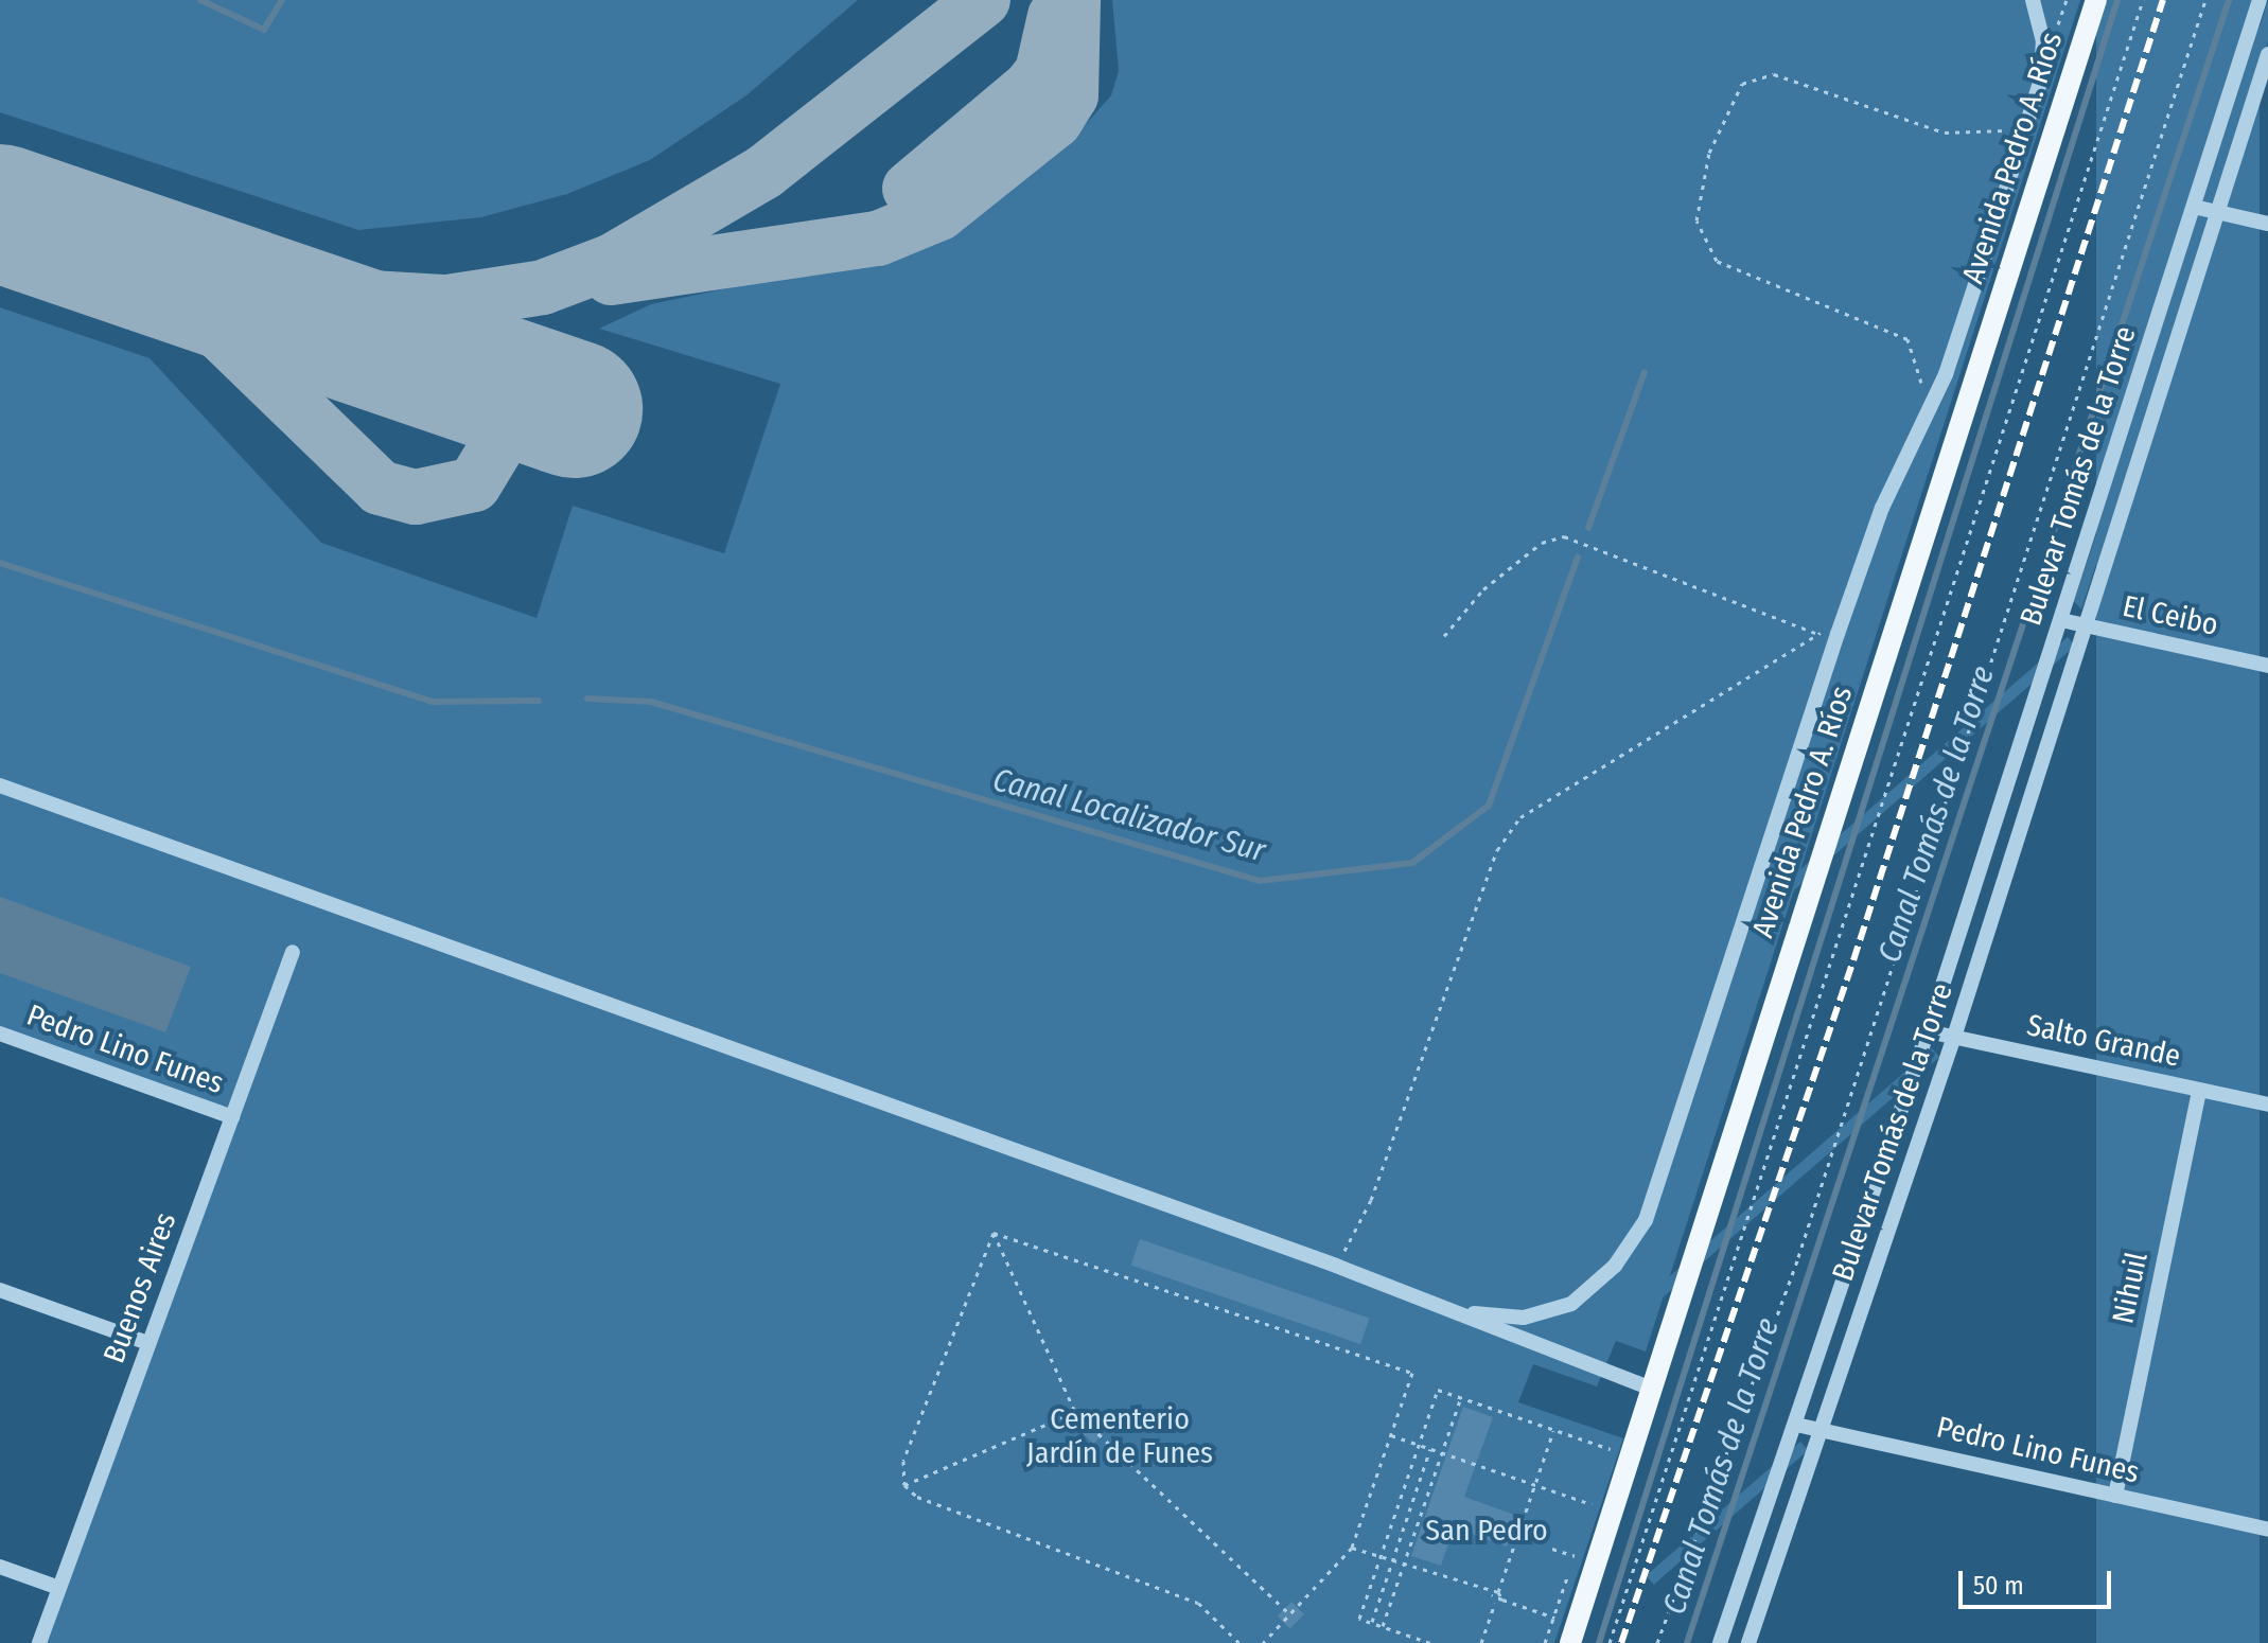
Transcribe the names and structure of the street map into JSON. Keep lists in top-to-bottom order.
{
  "streets": {
    "main road": ["Avenida Pedro A. Ríos"],
    "street": [
      "Bulevar Tomás de la Torre",
      "El Ceibo",
      "Salto Grande",
      "Pedro Lino Funes",
      "Buenos Aires",
      "Nihuil"
    ]
  },
  "crossings": [
    ["Bulevar Tomás de la Torre", "El Ceibo"],
    ["Bulevar Tomás de la Torre", "Salto Grande"],
    ["Bulevar Tomás de la Torre", "Pedro Lino Funes"],
    ["Salto Grande", "Nihuil"],
    ["Pedro Lino Funes", "Buenos Aires"],
    ["Pedro Lino Funes", "Nihuil"]
  ],
  "water": ["Canal Tomás de la Torre", "Canal Localizador Sur"],
  "parks": ["Cementerio Jardín de Funes", "San Pedro"],
  "scale_bar": "50 m"
}
